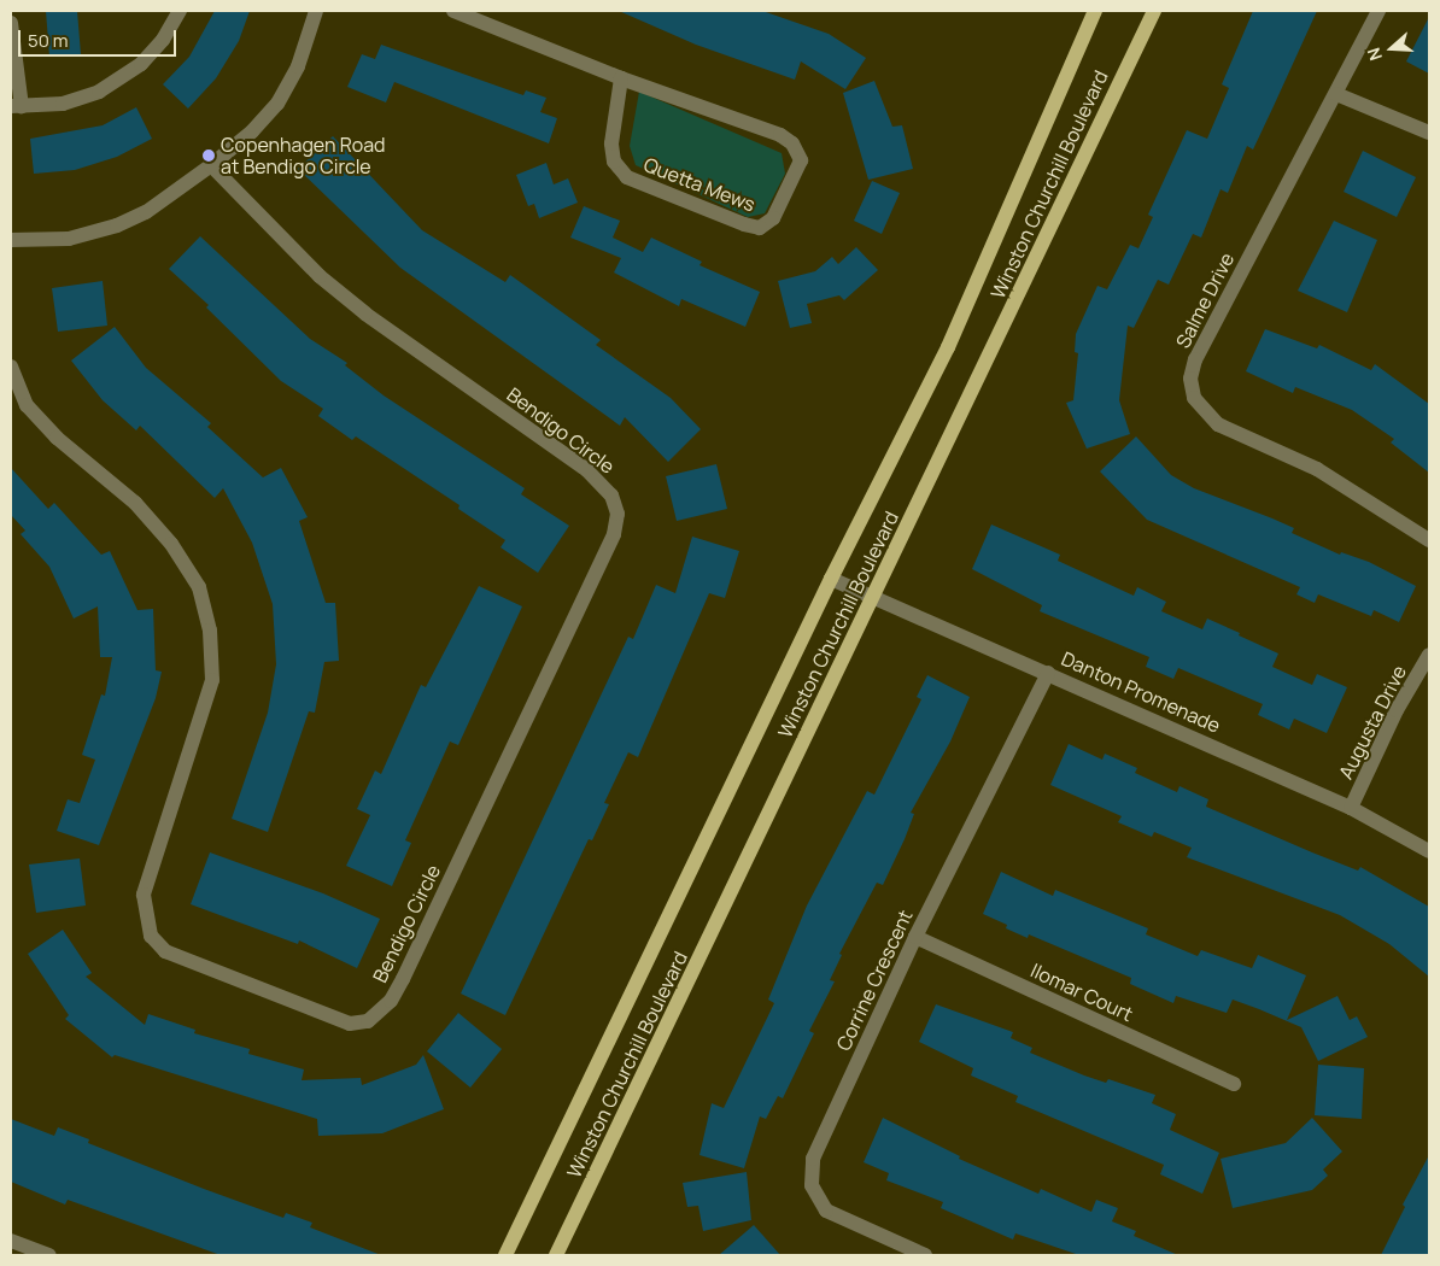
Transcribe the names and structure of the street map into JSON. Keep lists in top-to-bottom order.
{
  "streets": {
    "main road": ["Winston Churchill Boulevard"],
    "street": [
      "Quetta Mews",
      "Salme Drive",
      "Bendigo Circle",
      "Danton Promenade",
      "Augusta Drive",
      "Corrine Crescent",
      "Ilomar Court"
    ]
  },
  "crossings": [
    ["Winston Churchill Boulevard", "Danton Promenade"],
    ["Danton Promenade", "Augusta Drive"],
    ["Danton Promenade", "Corrine Crescent"],
    ["Corrine Crescent", "Ilomar Court"]
  ],
  "places": ["Copenhagen Road at Bendigo Circle"],
  "scale_bar": "50 m",
  "north": "left"
}
